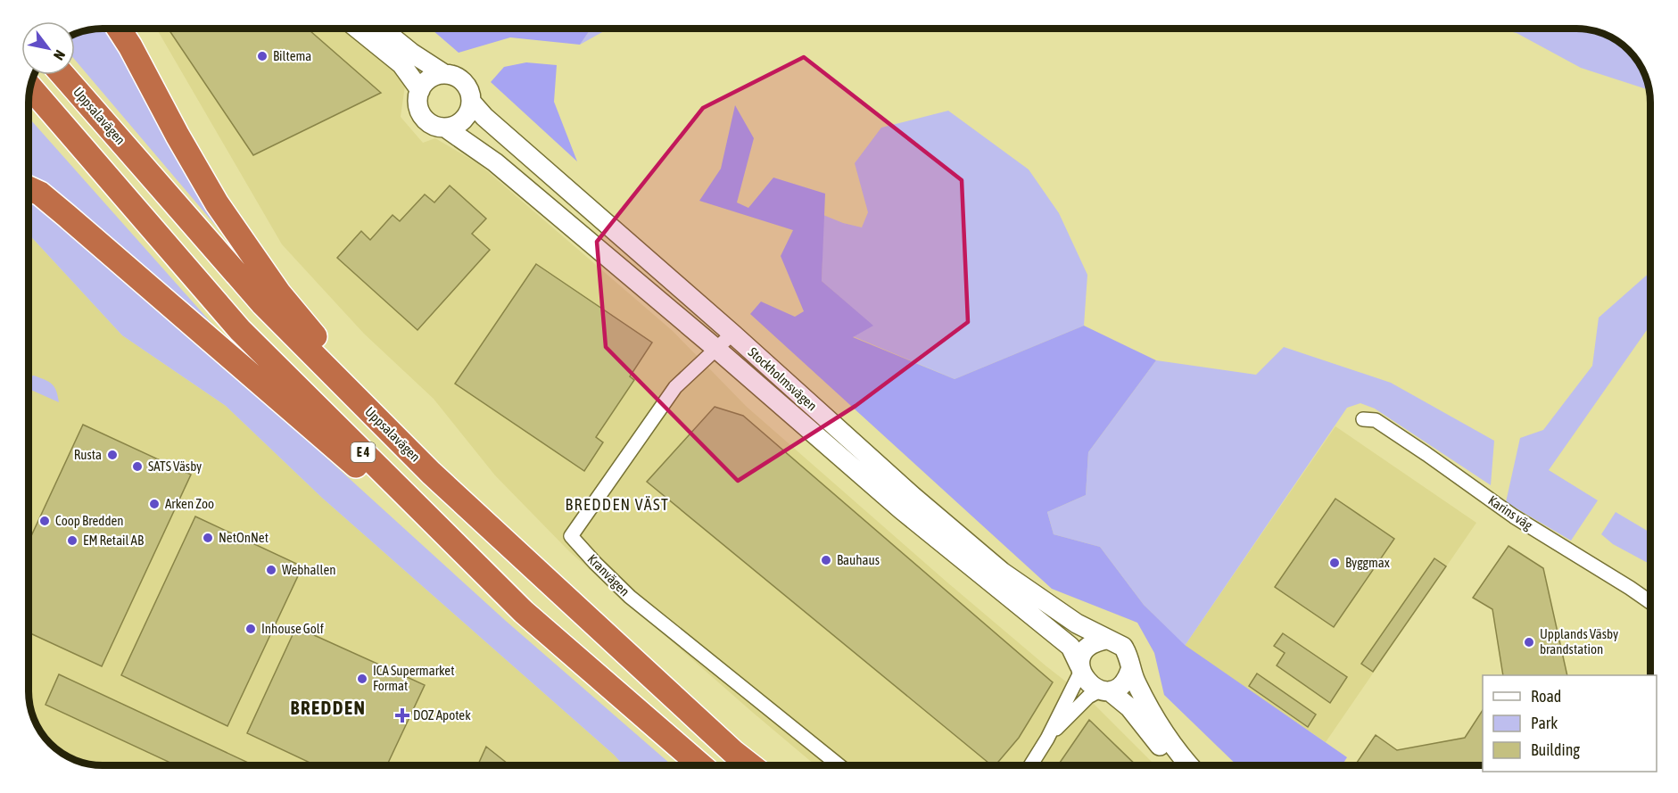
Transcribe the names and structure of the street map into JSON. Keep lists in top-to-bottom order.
{
  "streets": {
    "highway": ["Uppsalavägen", "E 4"],
    "main road": ["Stockholmsvägen"],
    "street": ["Karins väg", "Kranvägen"]
  },
  "crossings": [
    ["Stockholmsvägen", "Kranvägen"]
  ],
  "districts": ["BREDDEN VÄST", "BREDDEN"],
  "places": {
    "other": [
      "Biltema",
      "Rusta",
      "SATS Väsby",
      "Arken Zoo",
      "Coop Bredden",
      "NetOnNet",
      "EM Retail AB",
      "Bauhaus",
      "Byggmax",
      "Webhallen",
      "Inhouse Golf",
      "Upplands Väsby brandstation",
      "ICA Supermarket Format"
    ],
    "health": ["DOZ Apotek"]
  },
  "legend": ["Road", "Park", "Building"],
  "north": "bottom right"
}
